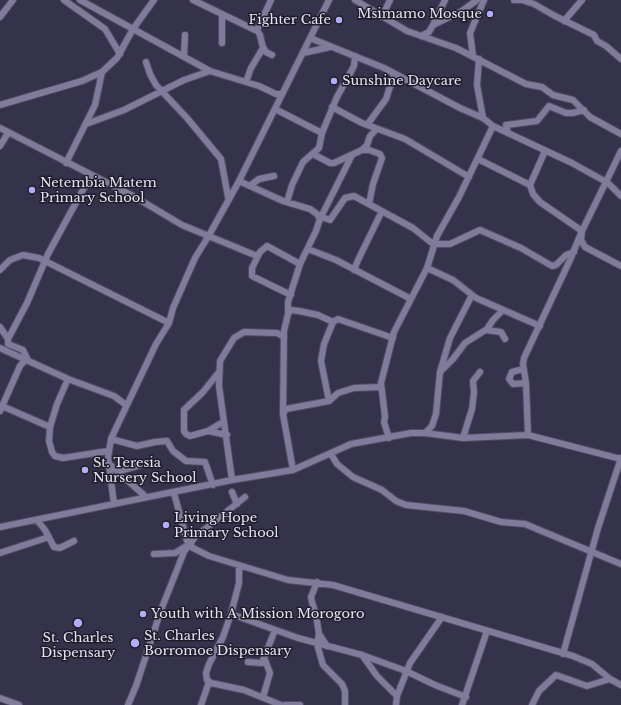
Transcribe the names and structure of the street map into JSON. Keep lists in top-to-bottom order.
{
  "places": [
    "Msimamo Mosque",
    "Fighter Cafe",
    "Sunshine Daycare",
    "Netembia Matem Primary School",
    "St. Teresia Nursery School",
    "Living Hope Primary School",
    "Youth with A Mission Morogoro",
    "St. Charles Dispensary",
    "St. Charles Borromoe Dispensary"
  ]
}
